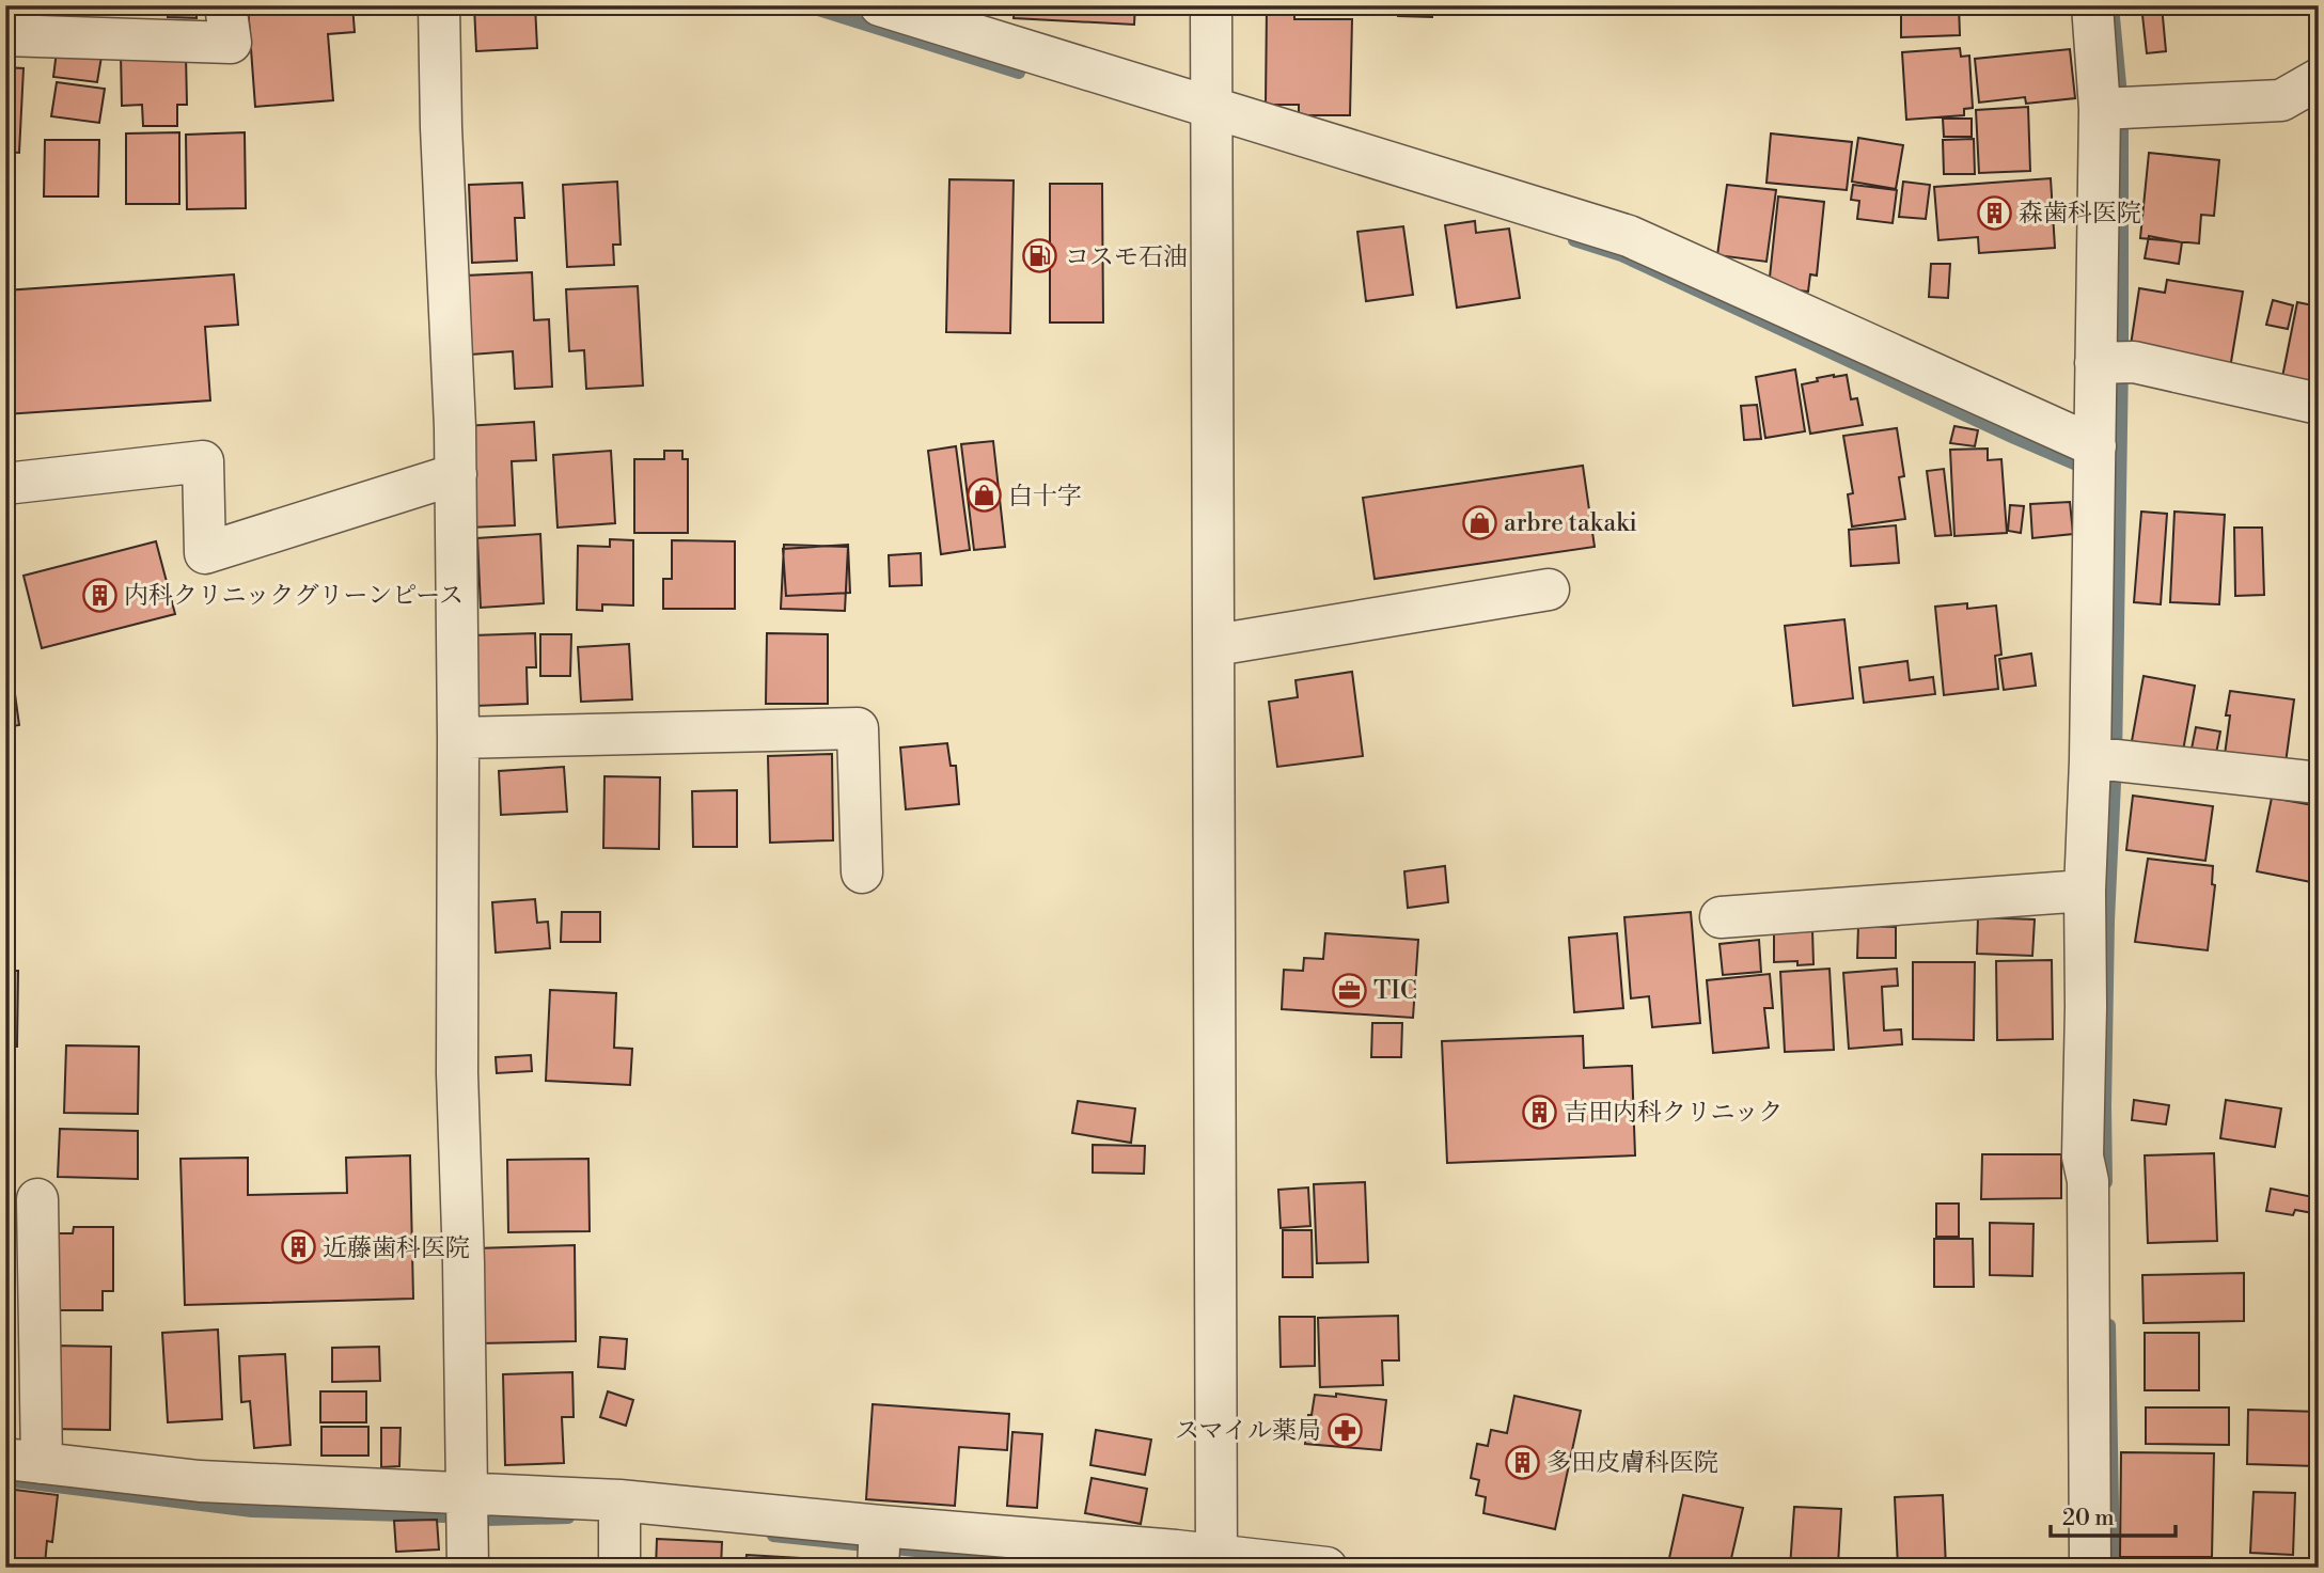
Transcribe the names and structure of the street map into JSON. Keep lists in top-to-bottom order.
{
  "places": {
    "building": [
      "森歯科医院",
      "内科クリニックグリーンピース",
      "吉田内科クリニック",
      "近藤歯科医院",
      "多田皮膚科医院"
    ],
    "fuel station": ["コスモ石油"],
    "shop": ["白十字", "arbre takaki"],
    "office": ["TIC"],
    "pharmacy": ["スマイル薬局"]
  },
  "scale_bar": "20 m"
}
